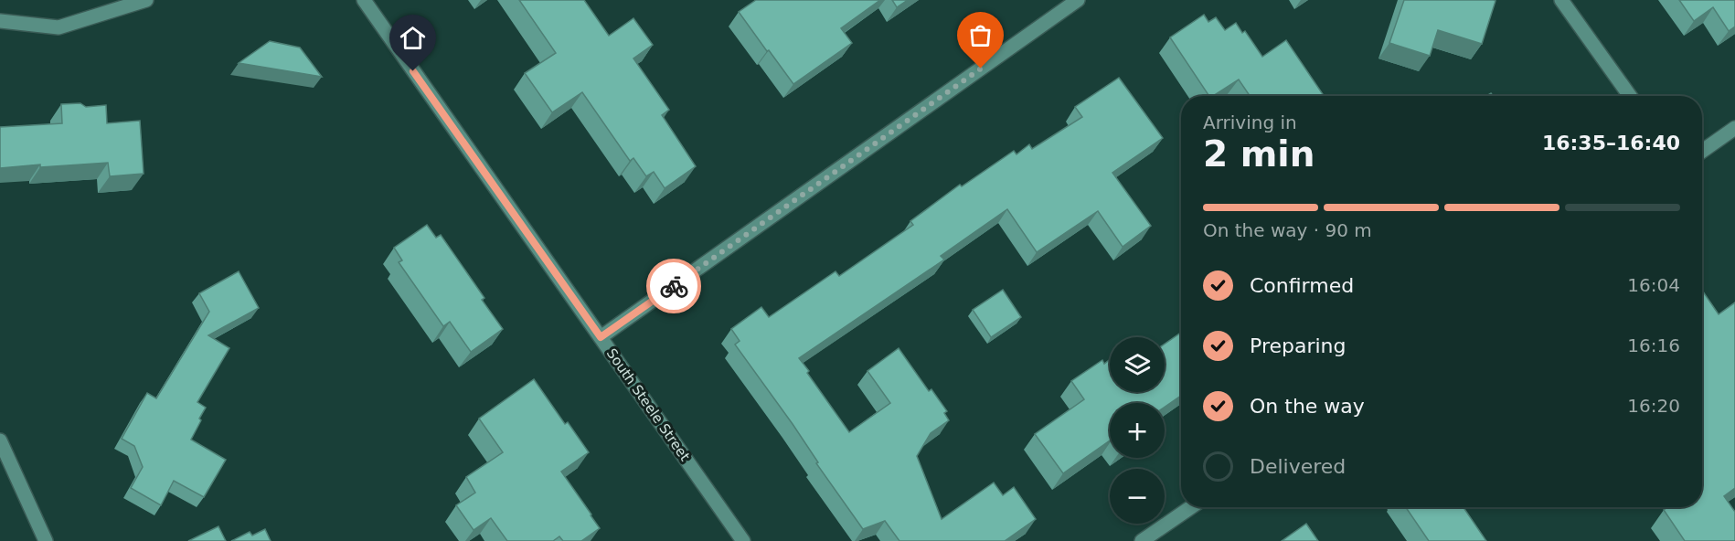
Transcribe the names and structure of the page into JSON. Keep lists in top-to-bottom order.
{
  "streets": {
    "street": ["South Steele Street"]
  },
  "page": {
    "heading": ["2 min", "Arriving in", "16:35–16:40"],
    "bar": "On the way · 90 m",
    "list": [
      ["Confirmed", "16:04"],
      ["Preparing", "16:16"],
      ["On the way", "16:20"],
      "Delivered"
    ],
    "map_buttons": ["+", "−"]
  }
}
